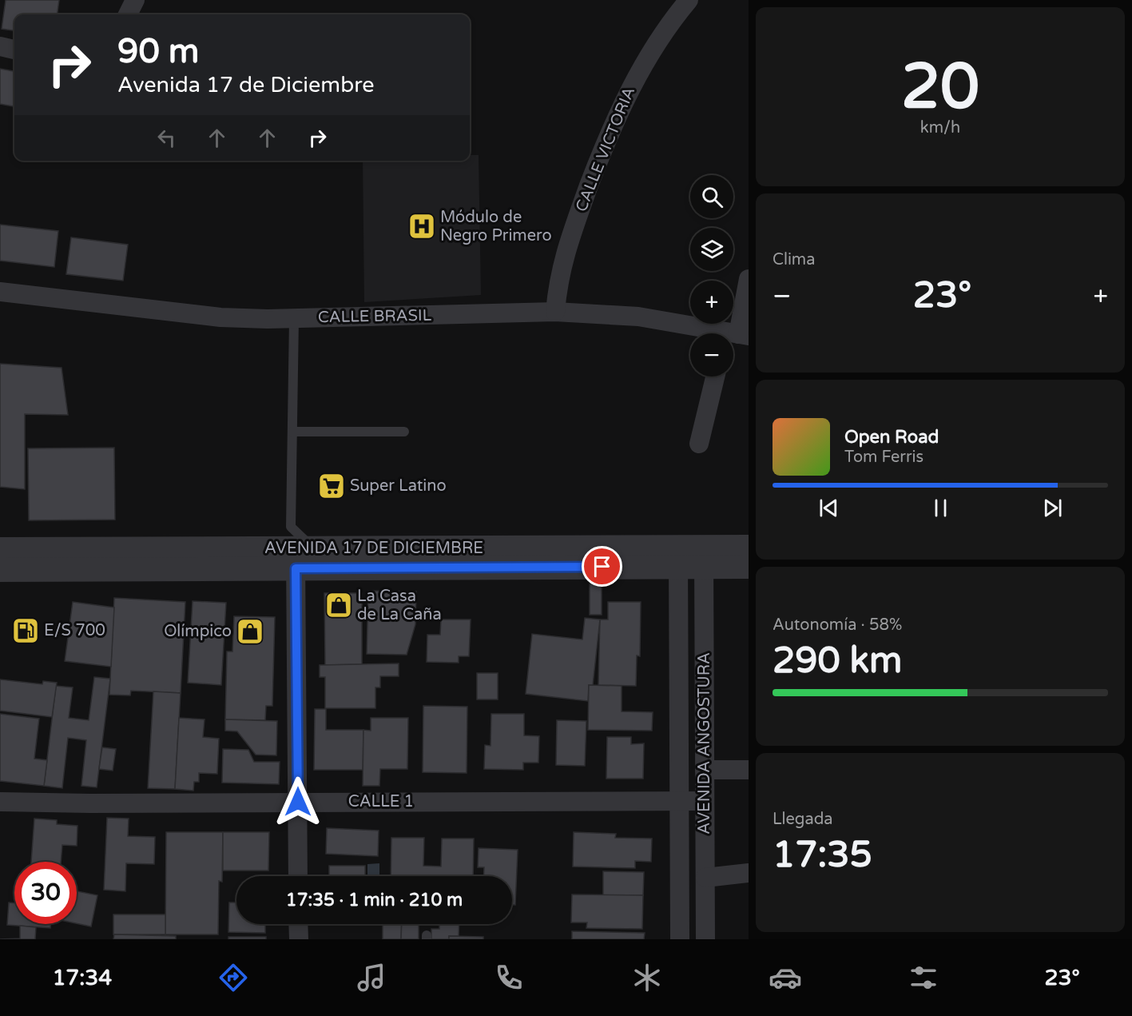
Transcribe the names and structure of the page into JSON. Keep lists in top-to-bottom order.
{
  "streets": {
    "street": [
      "CALLE VICTORIA",
      "CALLE BRASIL",
      "AVENIDA 17 DE DICIEMBRE",
      "AVENIDA ANGOSTURA",
      "CALLE 1"
    ]
  },
  "crossings": [
    ["CALLE VICTORIA", "CALLE BRASIL"],
    ["AVENIDA 17 DE DICIEMBRE", "AVENIDA ANGOSTURA"],
    ["AVENIDA ANGOSTURA", "CALLE 1"]
  ],
  "places": {
    "hospital": ["Módulo de Negro Primero"],
    "supermarket": ["Super Latino"],
    "shop": ["La Casa de La Caña", "Olímpico"],
    "fuel station": ["E/S 700"]
  },
  "page": {
    "tile": [
      ["20", "km/h"],
      "Clima",
      ["Autonomía · 58%", "290 km"],
      ["Llegada", "17:35"]
    ],
    "turn": ["90 m", "Avenida 17 de Diciembre"],
    "map_buttons": ["+", "−"],
    "heat": ["−", "23°", "+"],
    "song": ["Open Road", "Tom Ferris"],
    "limit": "30",
    "trip": "17:35 · 1 min · 210 m",
    "tabs": ["17:34", "23°"]
  }
}
